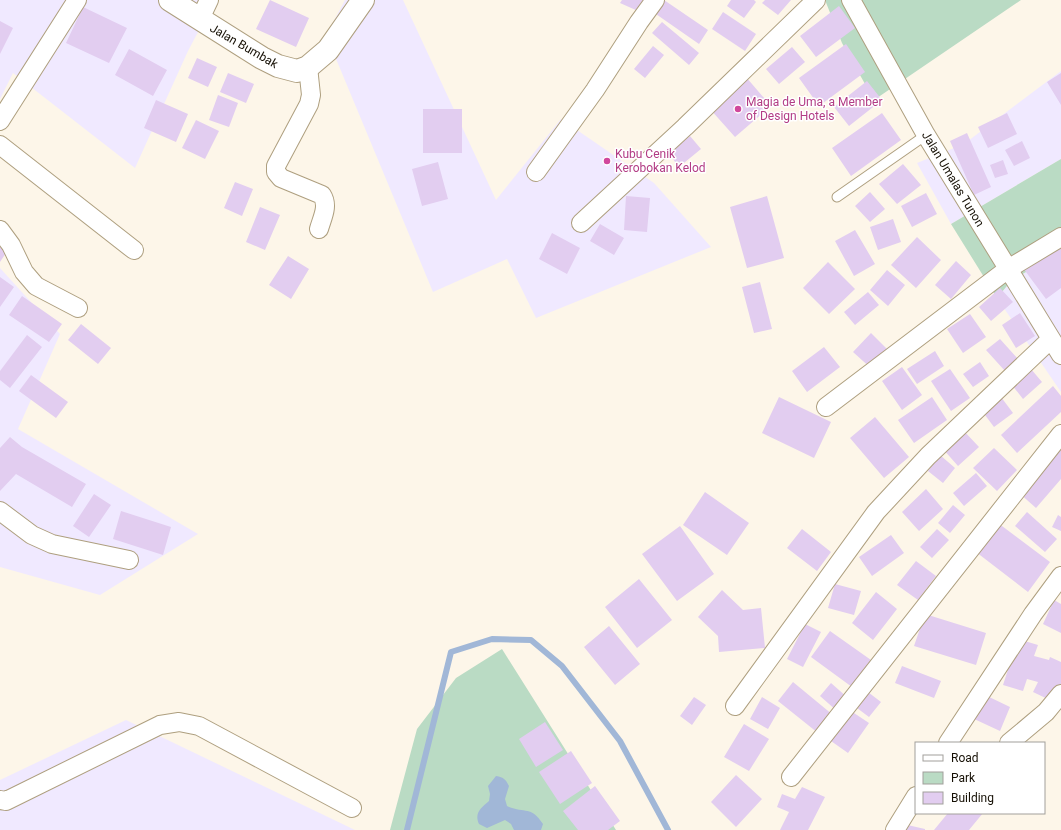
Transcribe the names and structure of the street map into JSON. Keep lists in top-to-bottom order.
{
  "streets": {
    "street": ["Jalan Bumbak", "Jalan Umalas Tunon"]
  },
  "places": ["Magia de Uma, a Member of Design Hotels", "Kubu Cenik Kerobokan Kelod"],
  "legend": ["Road", "Park", "Building"]
}
